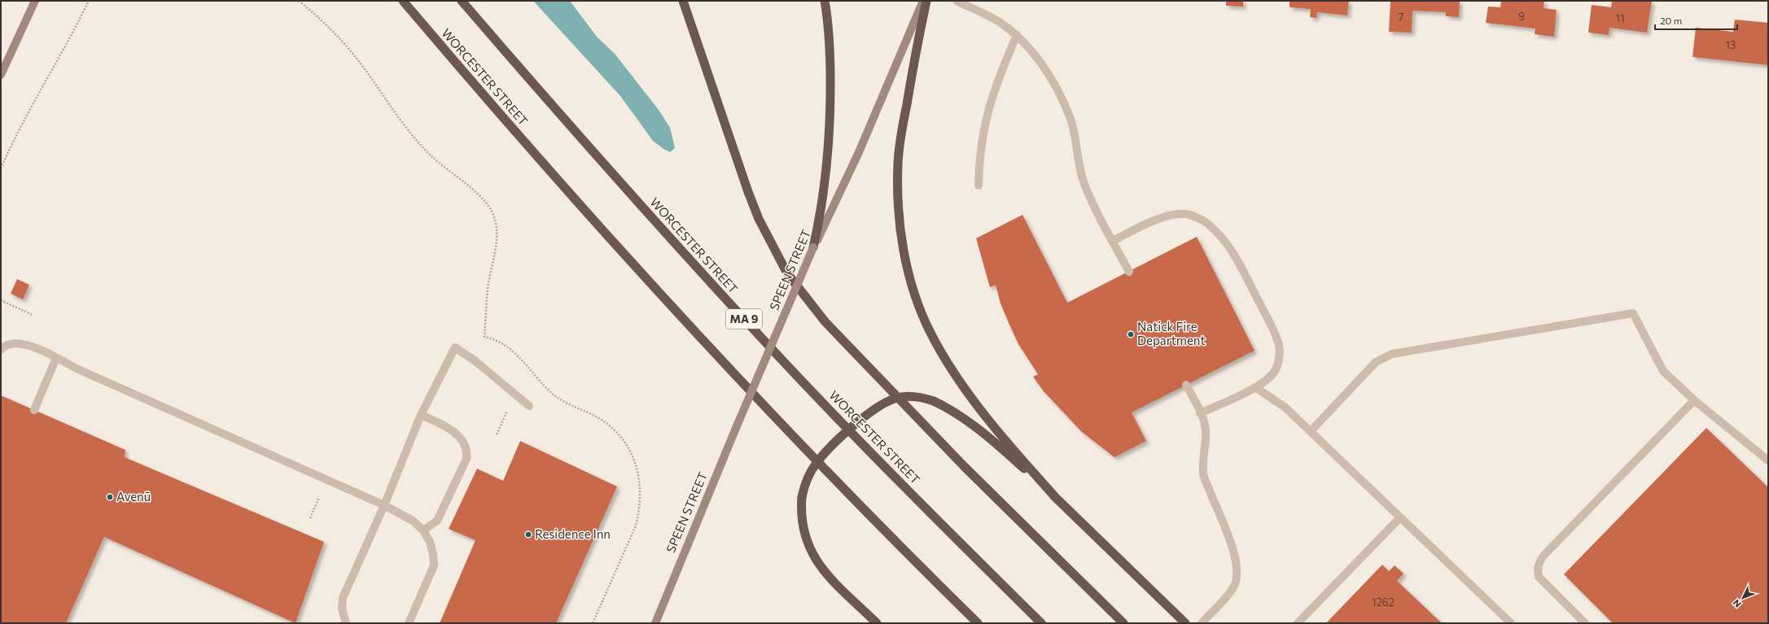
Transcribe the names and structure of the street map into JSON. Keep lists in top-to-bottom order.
{
  "streets": {
    "highway": ["WORCESTER STREET", "MA 9"],
    "main road": ["SPEEN STREET"]
  },
  "places": ["Natick Fire Department", "Avenū", "Residence Inn"],
  "house_numbers": [
    "9",
    "7",
    "11",
    "13",
    "1262"
  ],
  "scale_bar": "20 m",
  "north": "bottom left"
}
